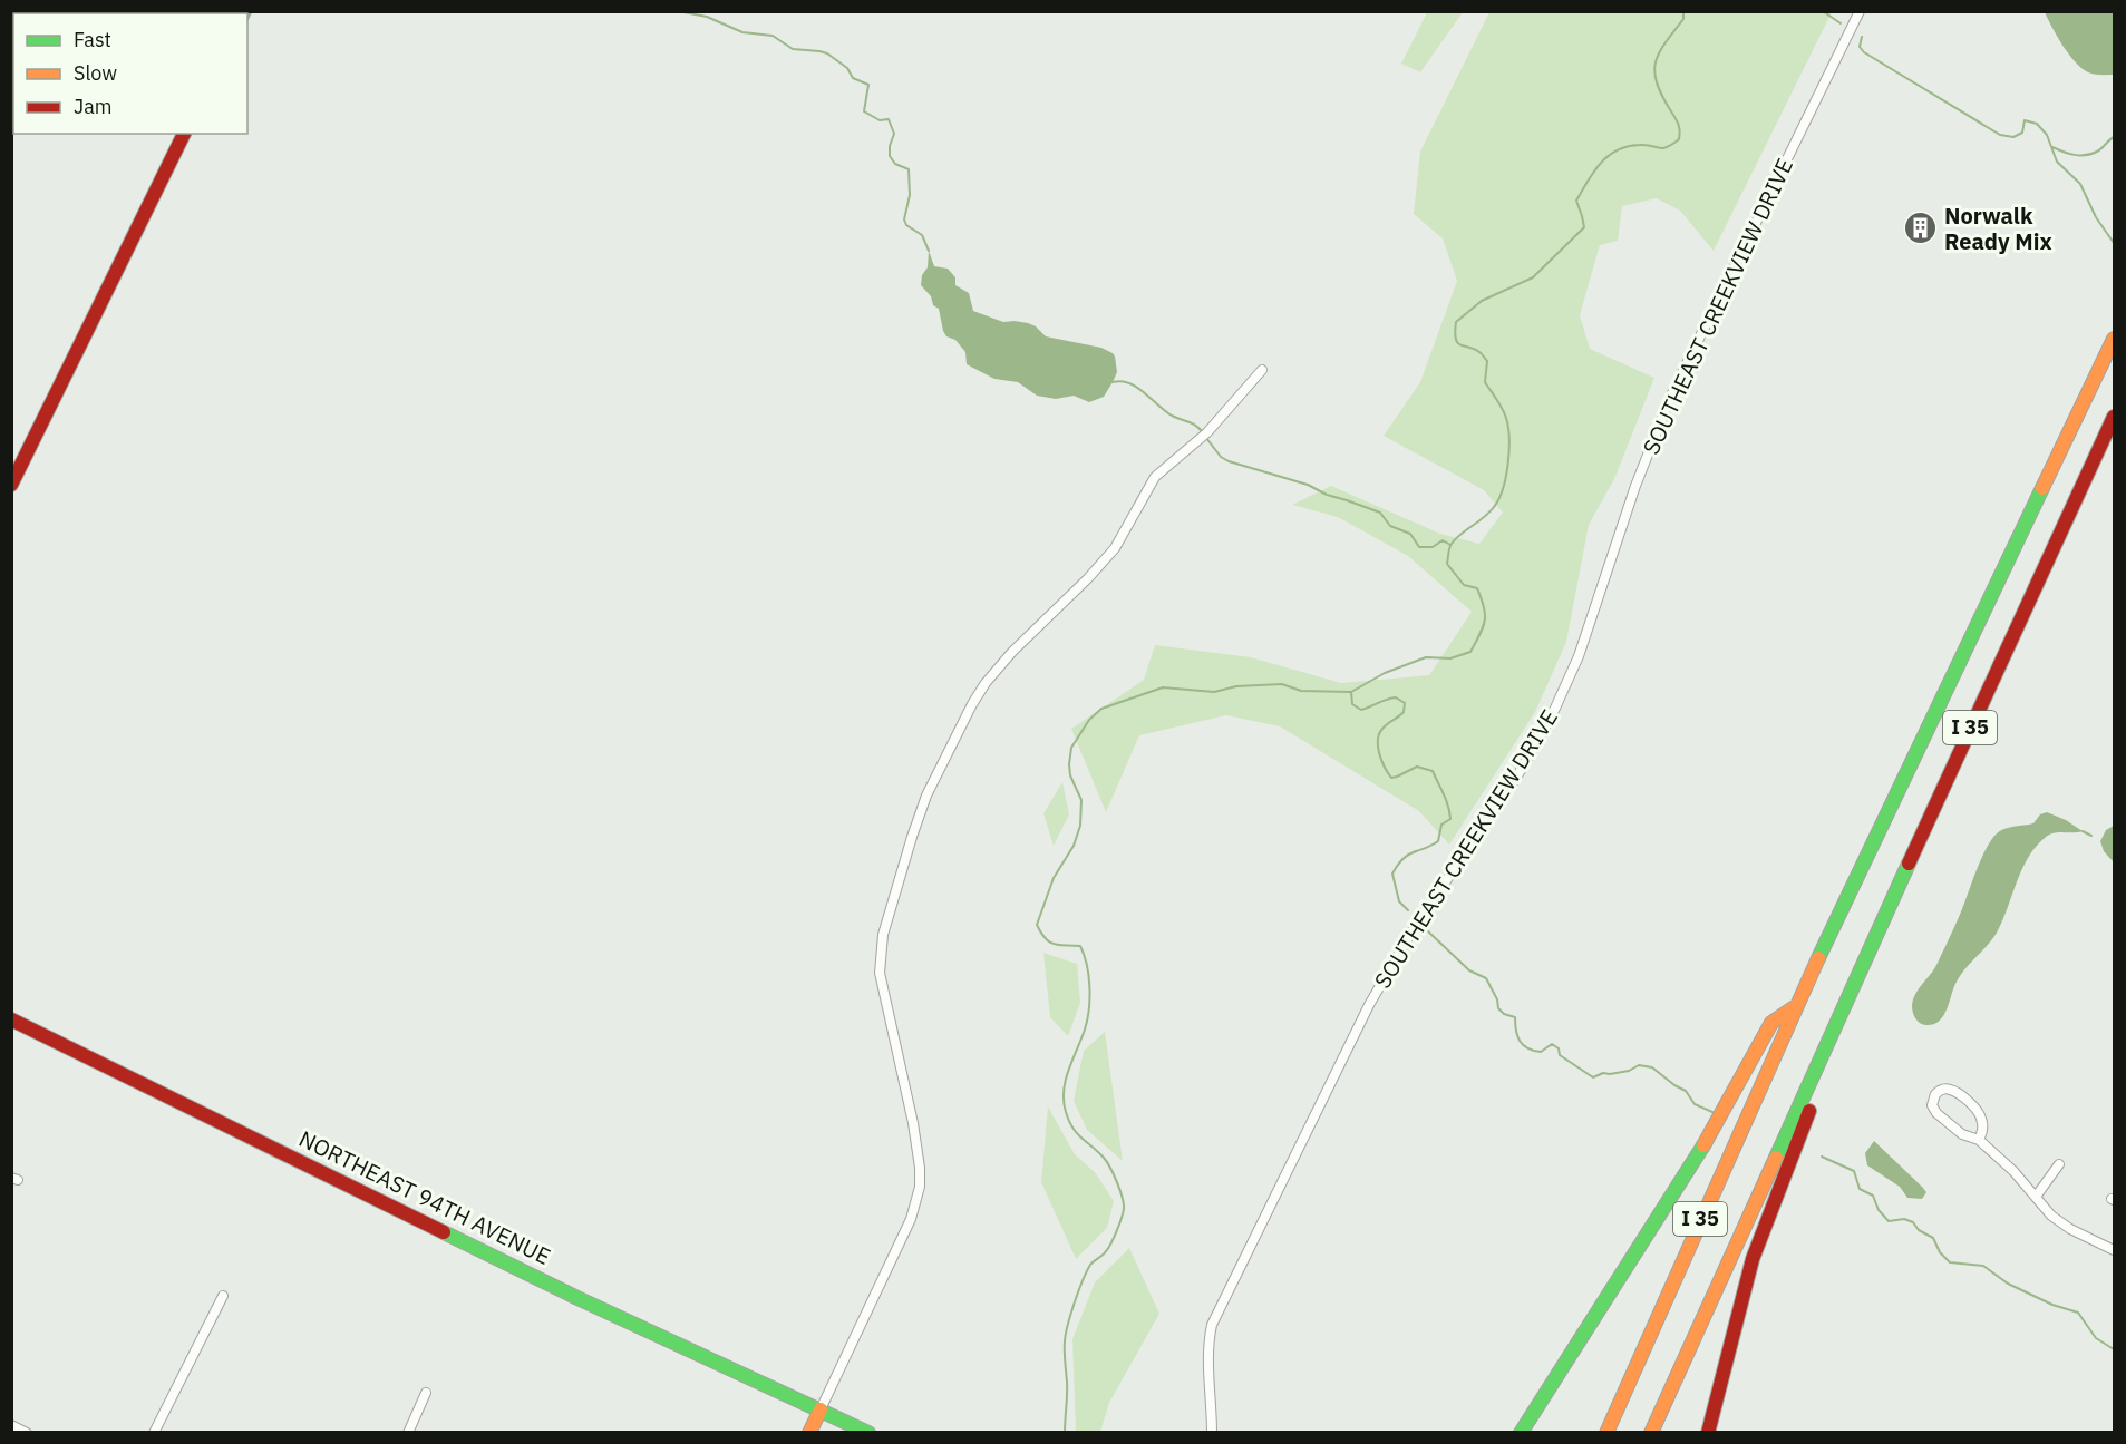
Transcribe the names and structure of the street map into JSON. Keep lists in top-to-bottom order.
{
  "streets": {
    "main road": ["I 35", "NORTHEAST 94TH AVENUE"],
    "street": ["SOUTHEAST CREEKVIEW DRIVE"]
  },
  "places": {
    "building": ["Norwalk Ready Mix"]
  },
  "legend": ["Fast", "Slow", "Jam"]
}
